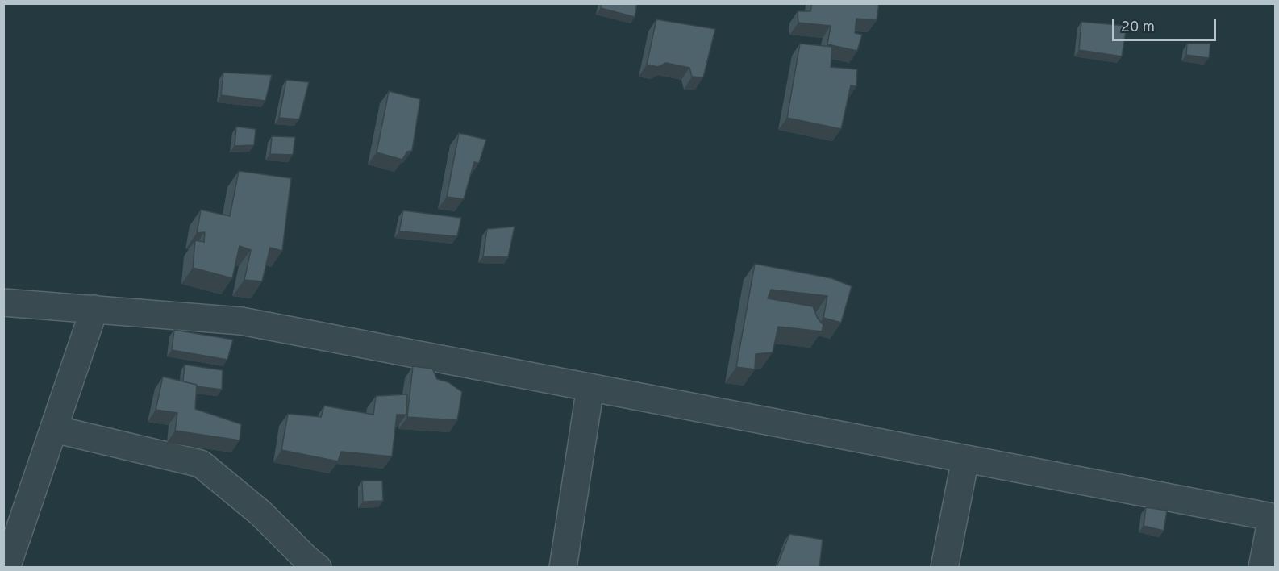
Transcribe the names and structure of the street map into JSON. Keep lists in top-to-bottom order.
{
  "scale_bar": "20 m"
}
